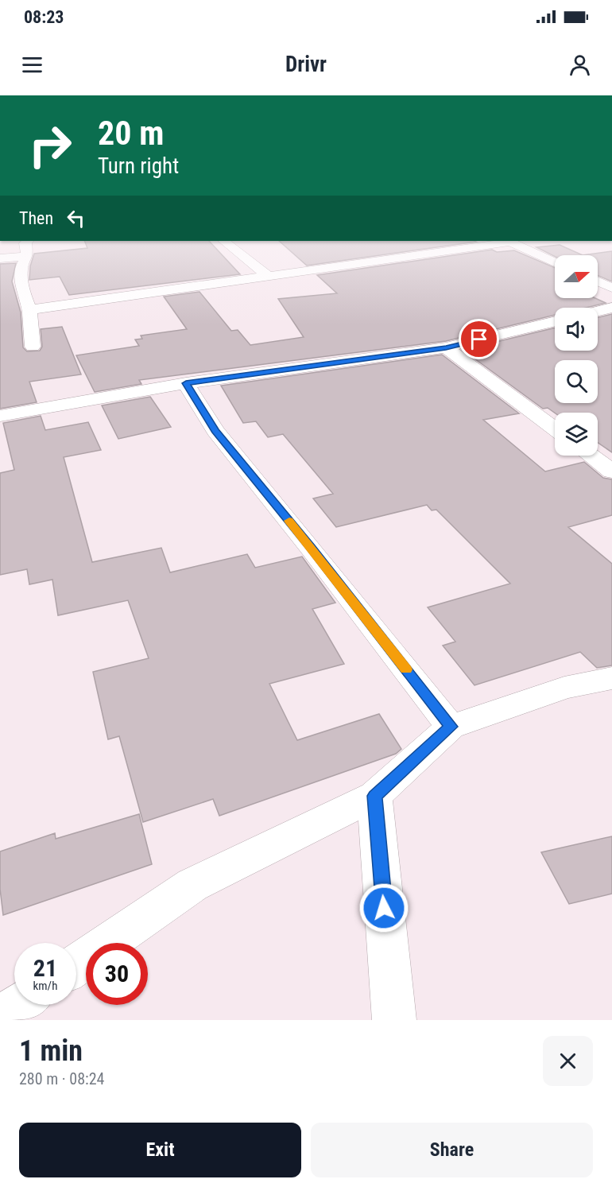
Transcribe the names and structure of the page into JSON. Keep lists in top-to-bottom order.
{
  "north": "right",
  "page": {
    "status": "08:23",
    "header": "Drivr",
    "turn": ["20 m", "Turn right"],
    "then": "Then",
    "speed": "21 km/h",
    "limit": "30",
    "heading": ["1 min", "280 m · 08:24"],
    "buttons": ["Exit", "Share"]
  }
}
